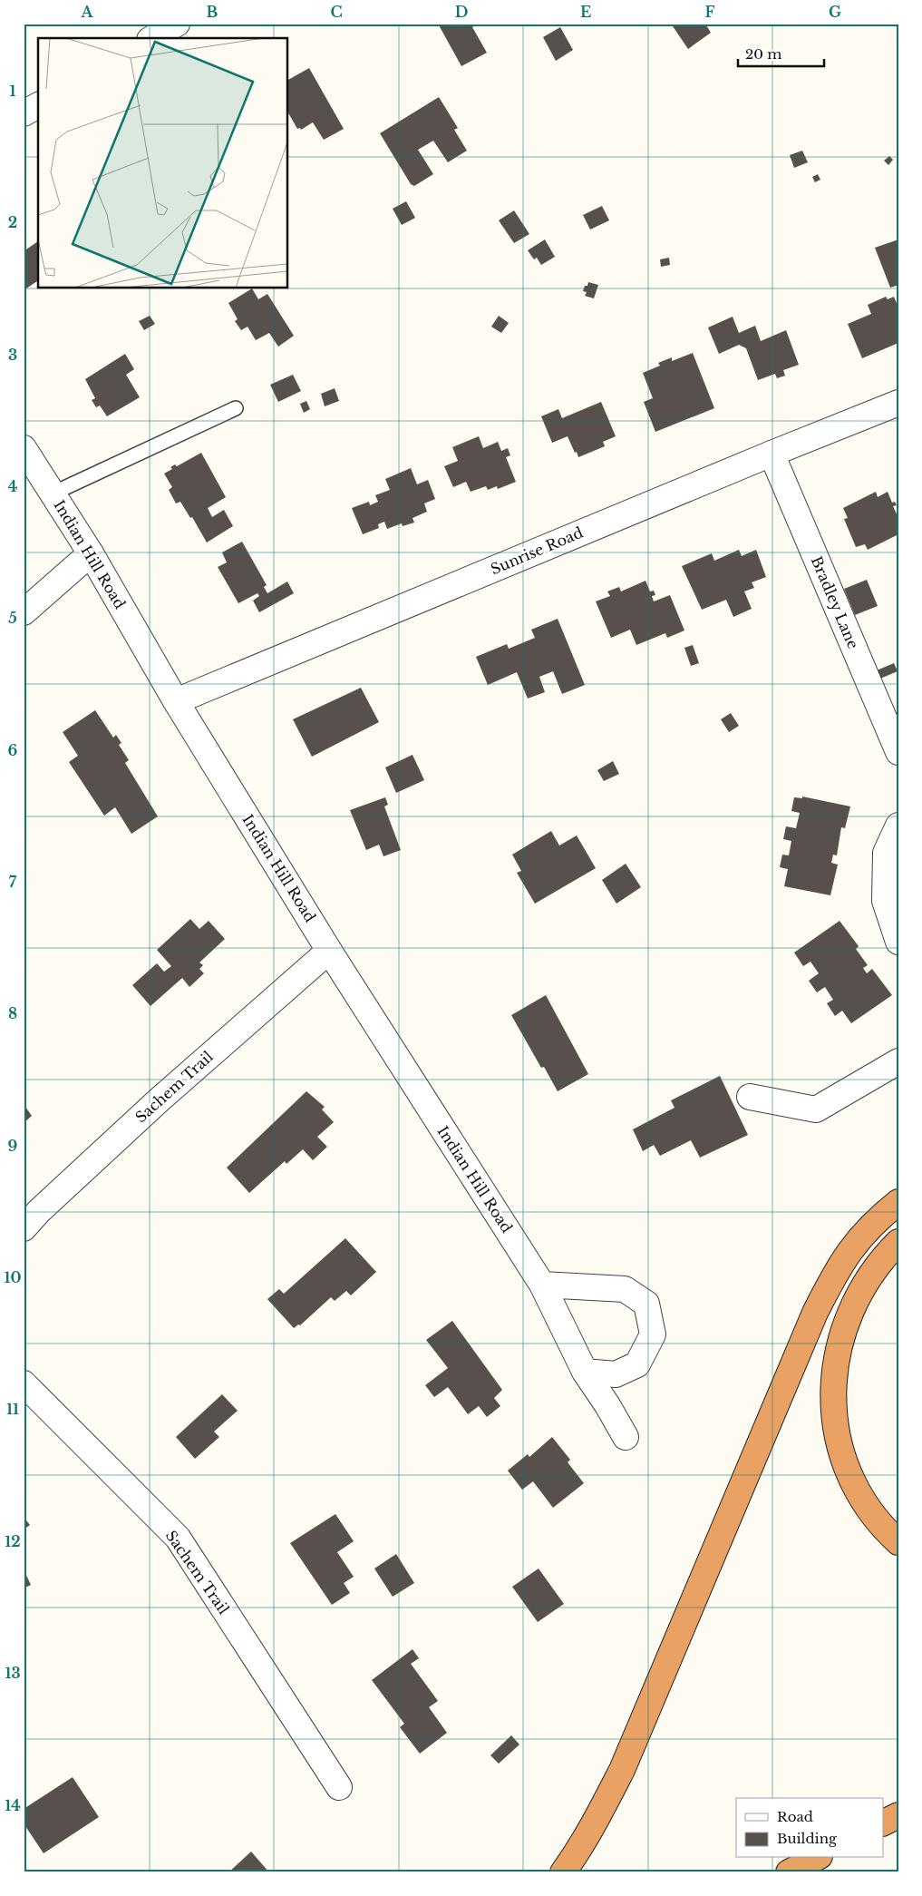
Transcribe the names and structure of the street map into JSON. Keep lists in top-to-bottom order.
{
  "streets": {
    "street": [
      "Sunrise Road",
      "Indian Hill Road",
      "Bradley Lane",
      "Sachem Trail"
    ]
  },
  "crossings": [
    ["Sunrise Road", "Indian Hill Road"],
    ["Sunrise Road", "Bradley Lane"],
    ["Indian Hill Road", "Sachem Trail"]
  ],
  "legend": ["Road", "Building"],
  "scale_bar": "20 m",
  "grid": {
    "columns": [
      "A",
      "B",
      "C",
      "D",
      "E",
      "F",
      "G"
    ],
    "rows": [
      "1",
      "2",
      "3",
      "4",
      "5",
      "6",
      "7",
      "8",
      "9",
      "10",
      "11",
      "12",
      "13",
      "14"
    ]
  }
}
